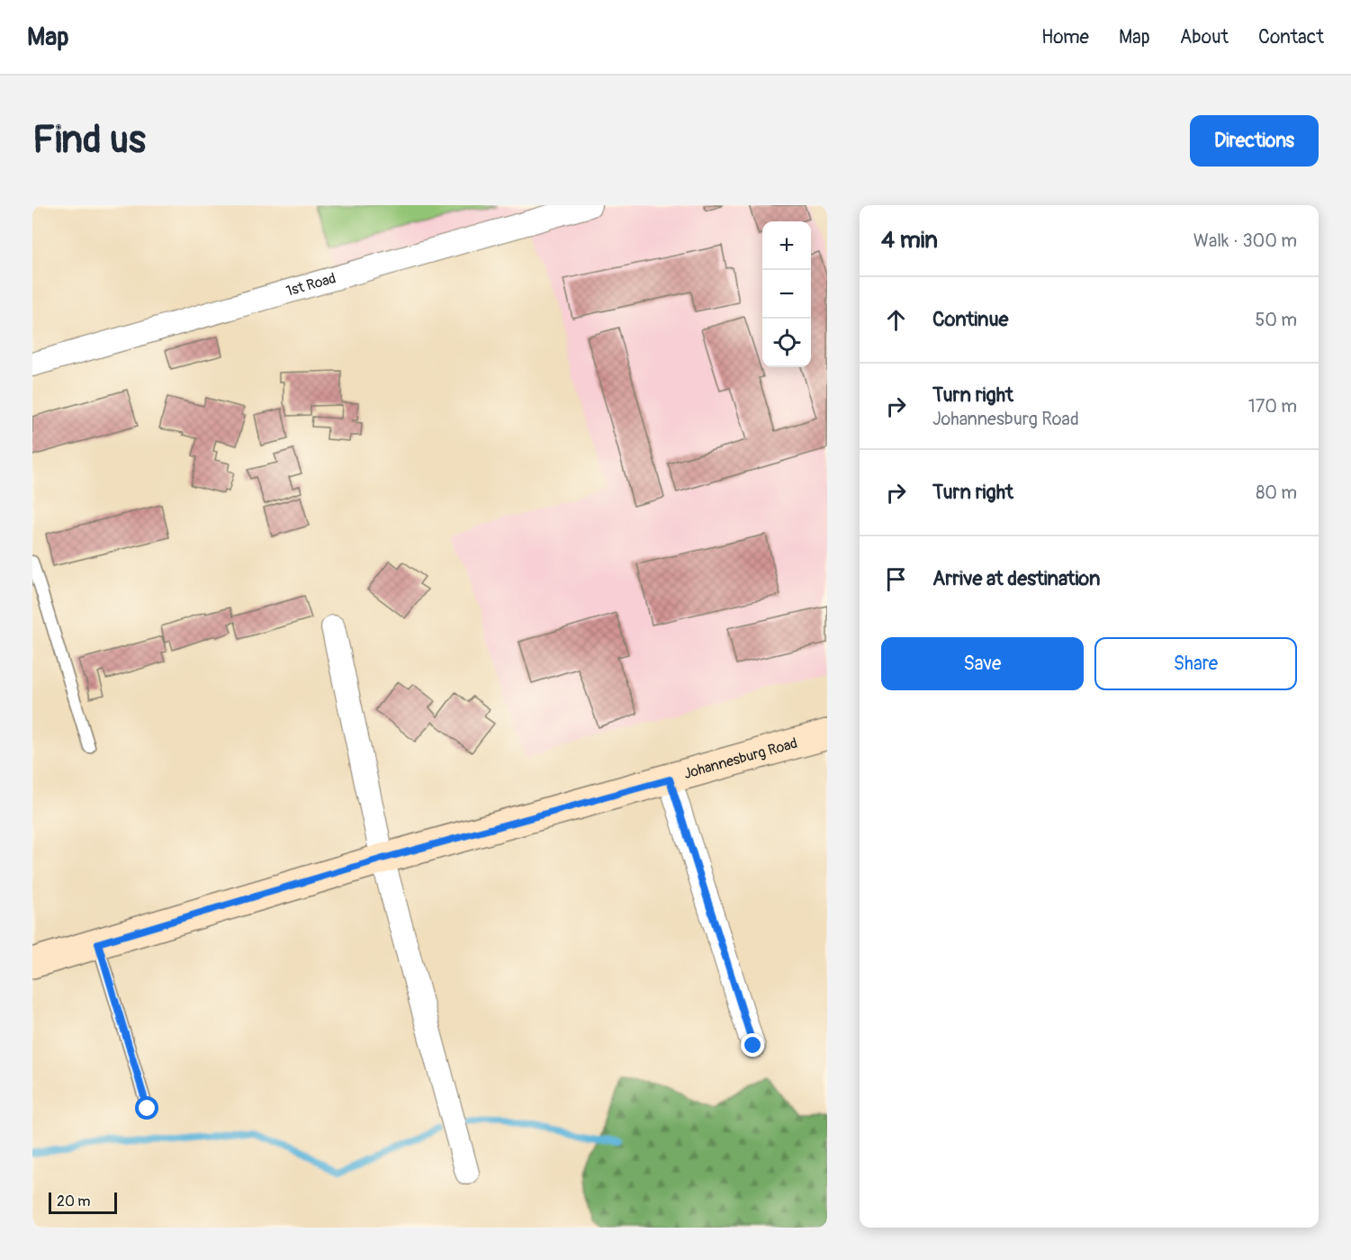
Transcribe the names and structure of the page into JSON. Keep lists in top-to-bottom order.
{
  "streets": {
    "main road": ["Johannesburg Road"],
    "street": ["1st Road"]
  },
  "scale_bar": "20 m",
  "page": {
    "header": "Map",
    "nav": [
      "Home",
      "Map",
      "About",
      "Contact"
    ],
    "buttons": [
      "Directions",
      ["Save", "Share"]
    ],
    "title": "Find us",
    "heading": ["4 min", "Walk · 300 m"],
    "map_buttons": ["+", "−"],
    "list": [
      ["Continue", "50 m"],
      ["Turn right", "Johannesburg Road", "170 m"],
      ["Turn right", "80 m"],
      "Arrive at destination"
    ],
    "scale": "20 m"
  }
}
